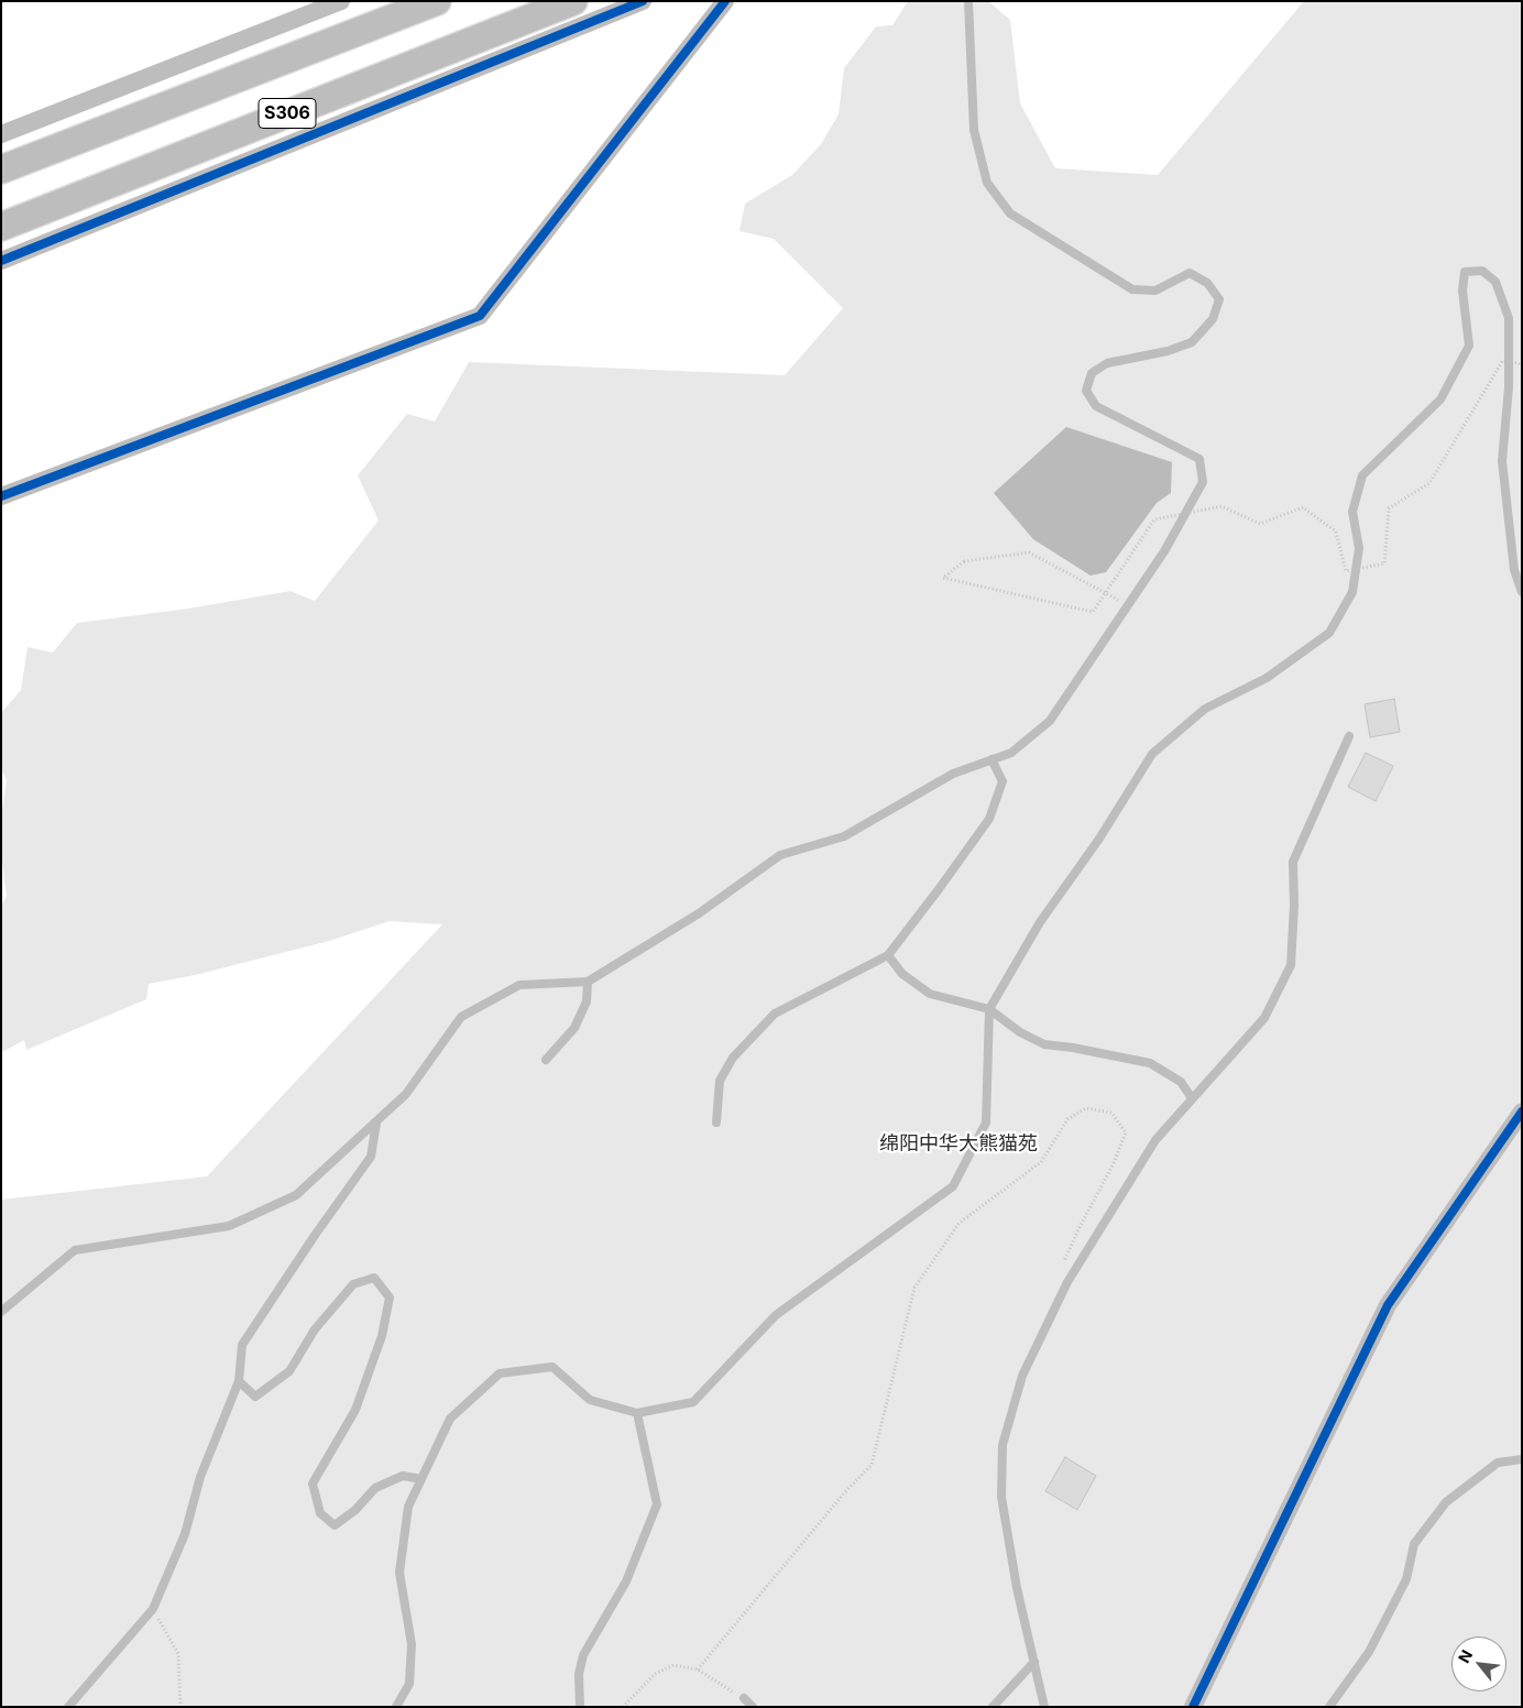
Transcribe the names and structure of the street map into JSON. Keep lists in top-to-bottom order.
{
  "streets": {
    "main road": ["S306"]
  },
  "parks": ["绵阳中华大熊猫苑"],
  "north": "top left"
}
